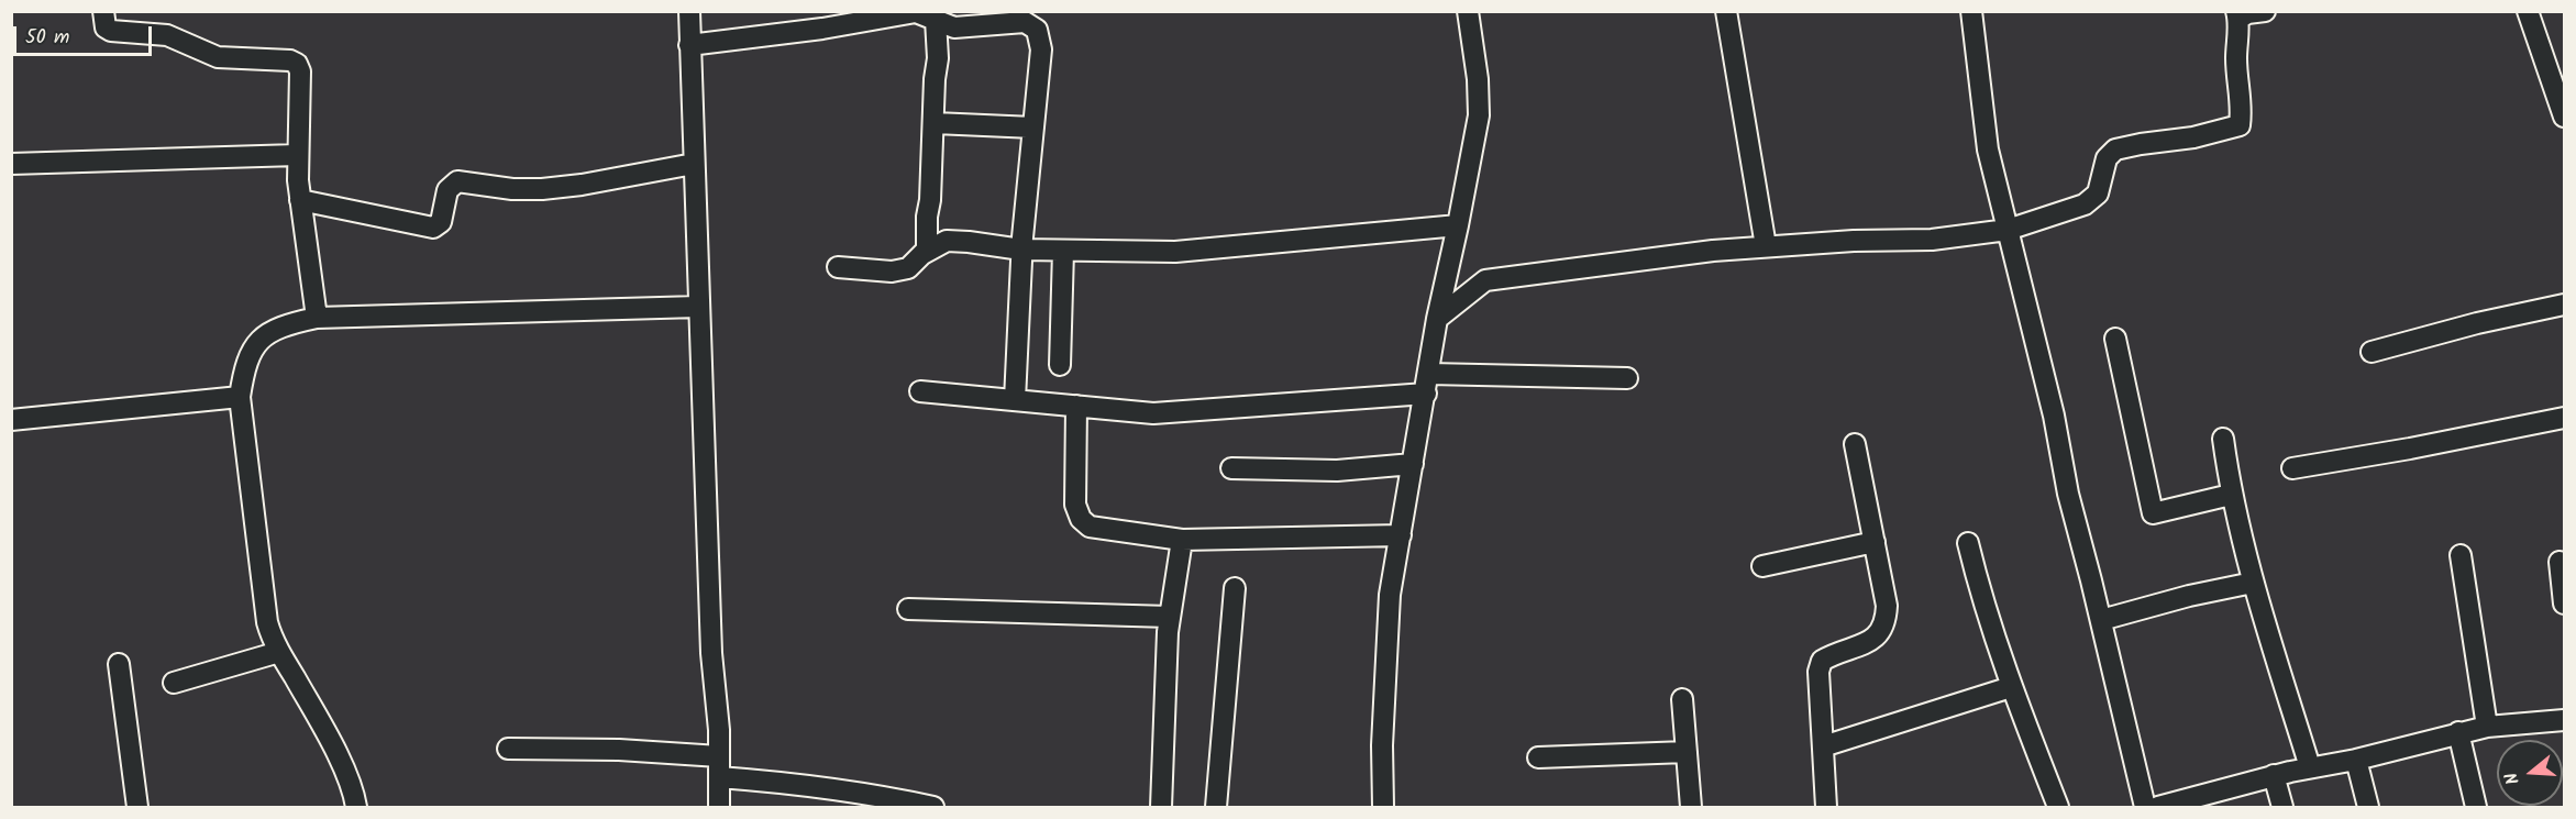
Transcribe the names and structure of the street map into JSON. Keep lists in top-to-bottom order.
{
  "scale_bar": "50 m",
  "north": "left"
}
